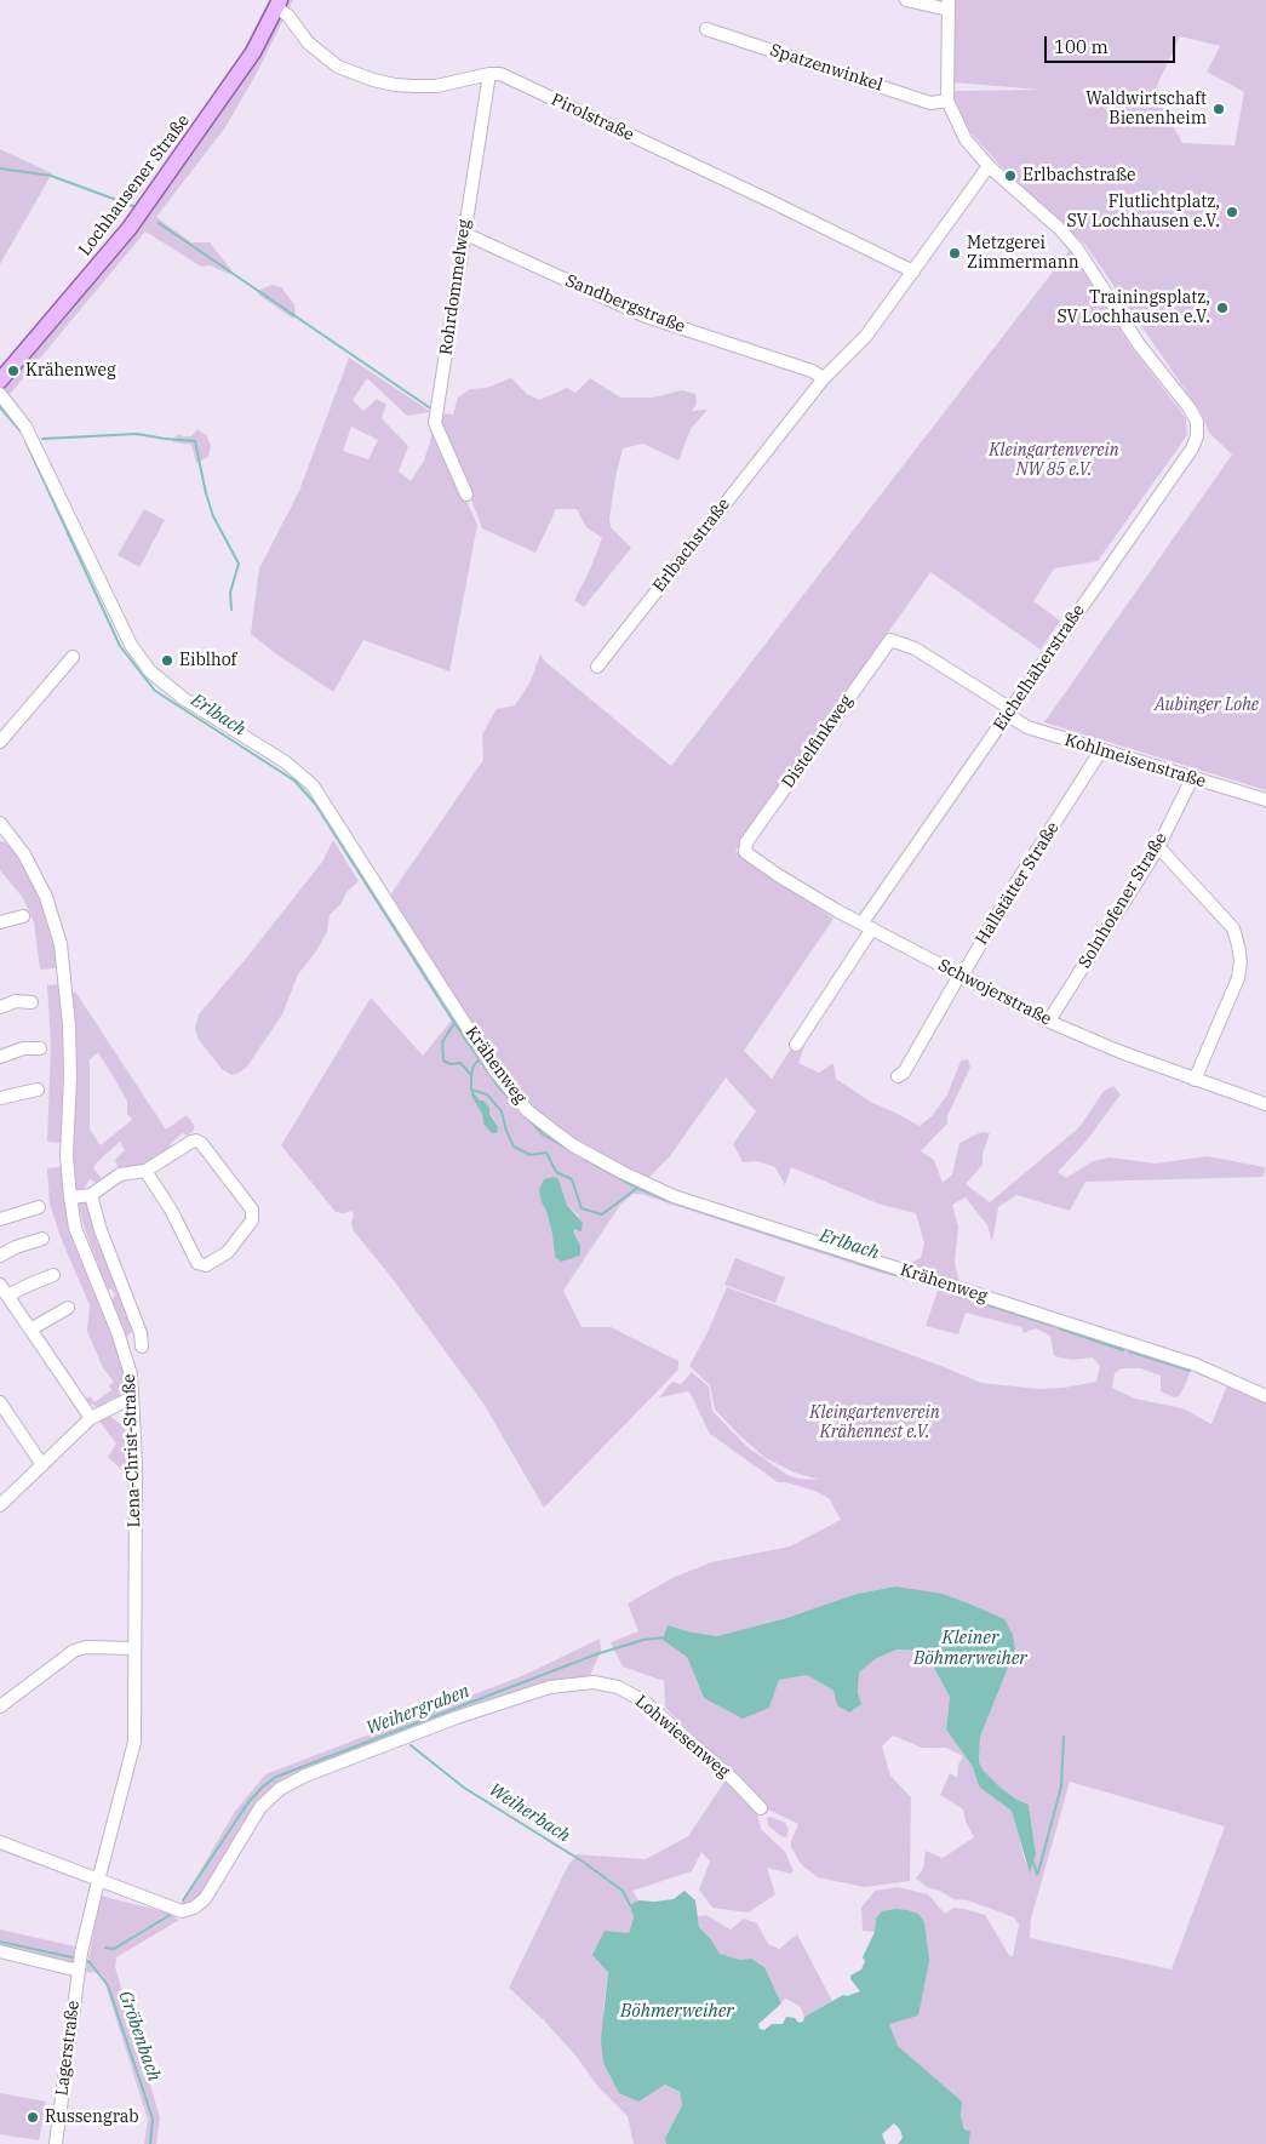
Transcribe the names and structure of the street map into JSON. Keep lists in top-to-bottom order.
{
  "streets": {
    "main road": ["Lochhausener Straße"],
    "street": [
      "Spatzenwinkel",
      "Pirolstraße",
      "Rohrdommelweg",
      "Sandbergstraße",
      "Erlbachstraße",
      "Eichelhäherstraße",
      "Distelfinkweg",
      "Kohlmeisenstraße",
      "Hallstätter Straße",
      "Solnhofener Straße",
      "Schwojerstraße",
      "Krähenweg",
      "Lena-Christ-Straße",
      "Lohwiesenweg",
      "Lagerstraße"
    ]
  },
  "crossings": [
    ["Pirolstraße", "Rohrdommelweg"],
    ["Pirolstraße", "Erlbachstraße"],
    ["Rohrdommelweg", "Sandbergstraße"],
    ["Sandbergstraße", "Erlbachstraße"],
    ["Erlbachstraße", "Eichelhäherstraße"],
    ["Eichelhäherstraße", "Kohlmeisenstraße"],
    ["Eichelhäherstraße", "Schwojerstraße"],
    ["Distelfinkweg", "Kohlmeisenstraße"],
    ["Distelfinkweg", "Schwojerstraße"],
    ["Kohlmeisenstraße", "Hallstätter Straße"],
    ["Kohlmeisenstraße", "Solnhofener Straße"],
    ["Hallstätter Straße", "Schwojerstraße"],
    ["Solnhofener Straße", "Schwojerstraße"],
    ["Lena-Christ-Straße", "Lohwiesenweg"],
    ["Lena-Christ-Straße", "Lagerstraße"]
  ],
  "water": [
    "Erlbach",
    "Kleiner Böhmerweiher",
    "Weihergraben",
    "Weiherbach",
    "Böhmerweiher",
    "Gröbenbach"
  ],
  "parks": ["Kleingartenverein NW 85 e.V.", "Aubinger Lohe", "Kleingartenverein Krähennest e.V."],
  "places": [
    "Waldwirtschaft Bienenheim",
    "Erlbachstraße",
    "Flutlichtplatz, SV Lochhausen e.V.",
    "Metzgerei Zimmermann",
    "Trainingsplatz, SV Lochhausen e.V.",
    "Krähenweg",
    "Eiblhof",
    "Russengrab"
  ],
  "scale_bar": "100 m"
}
